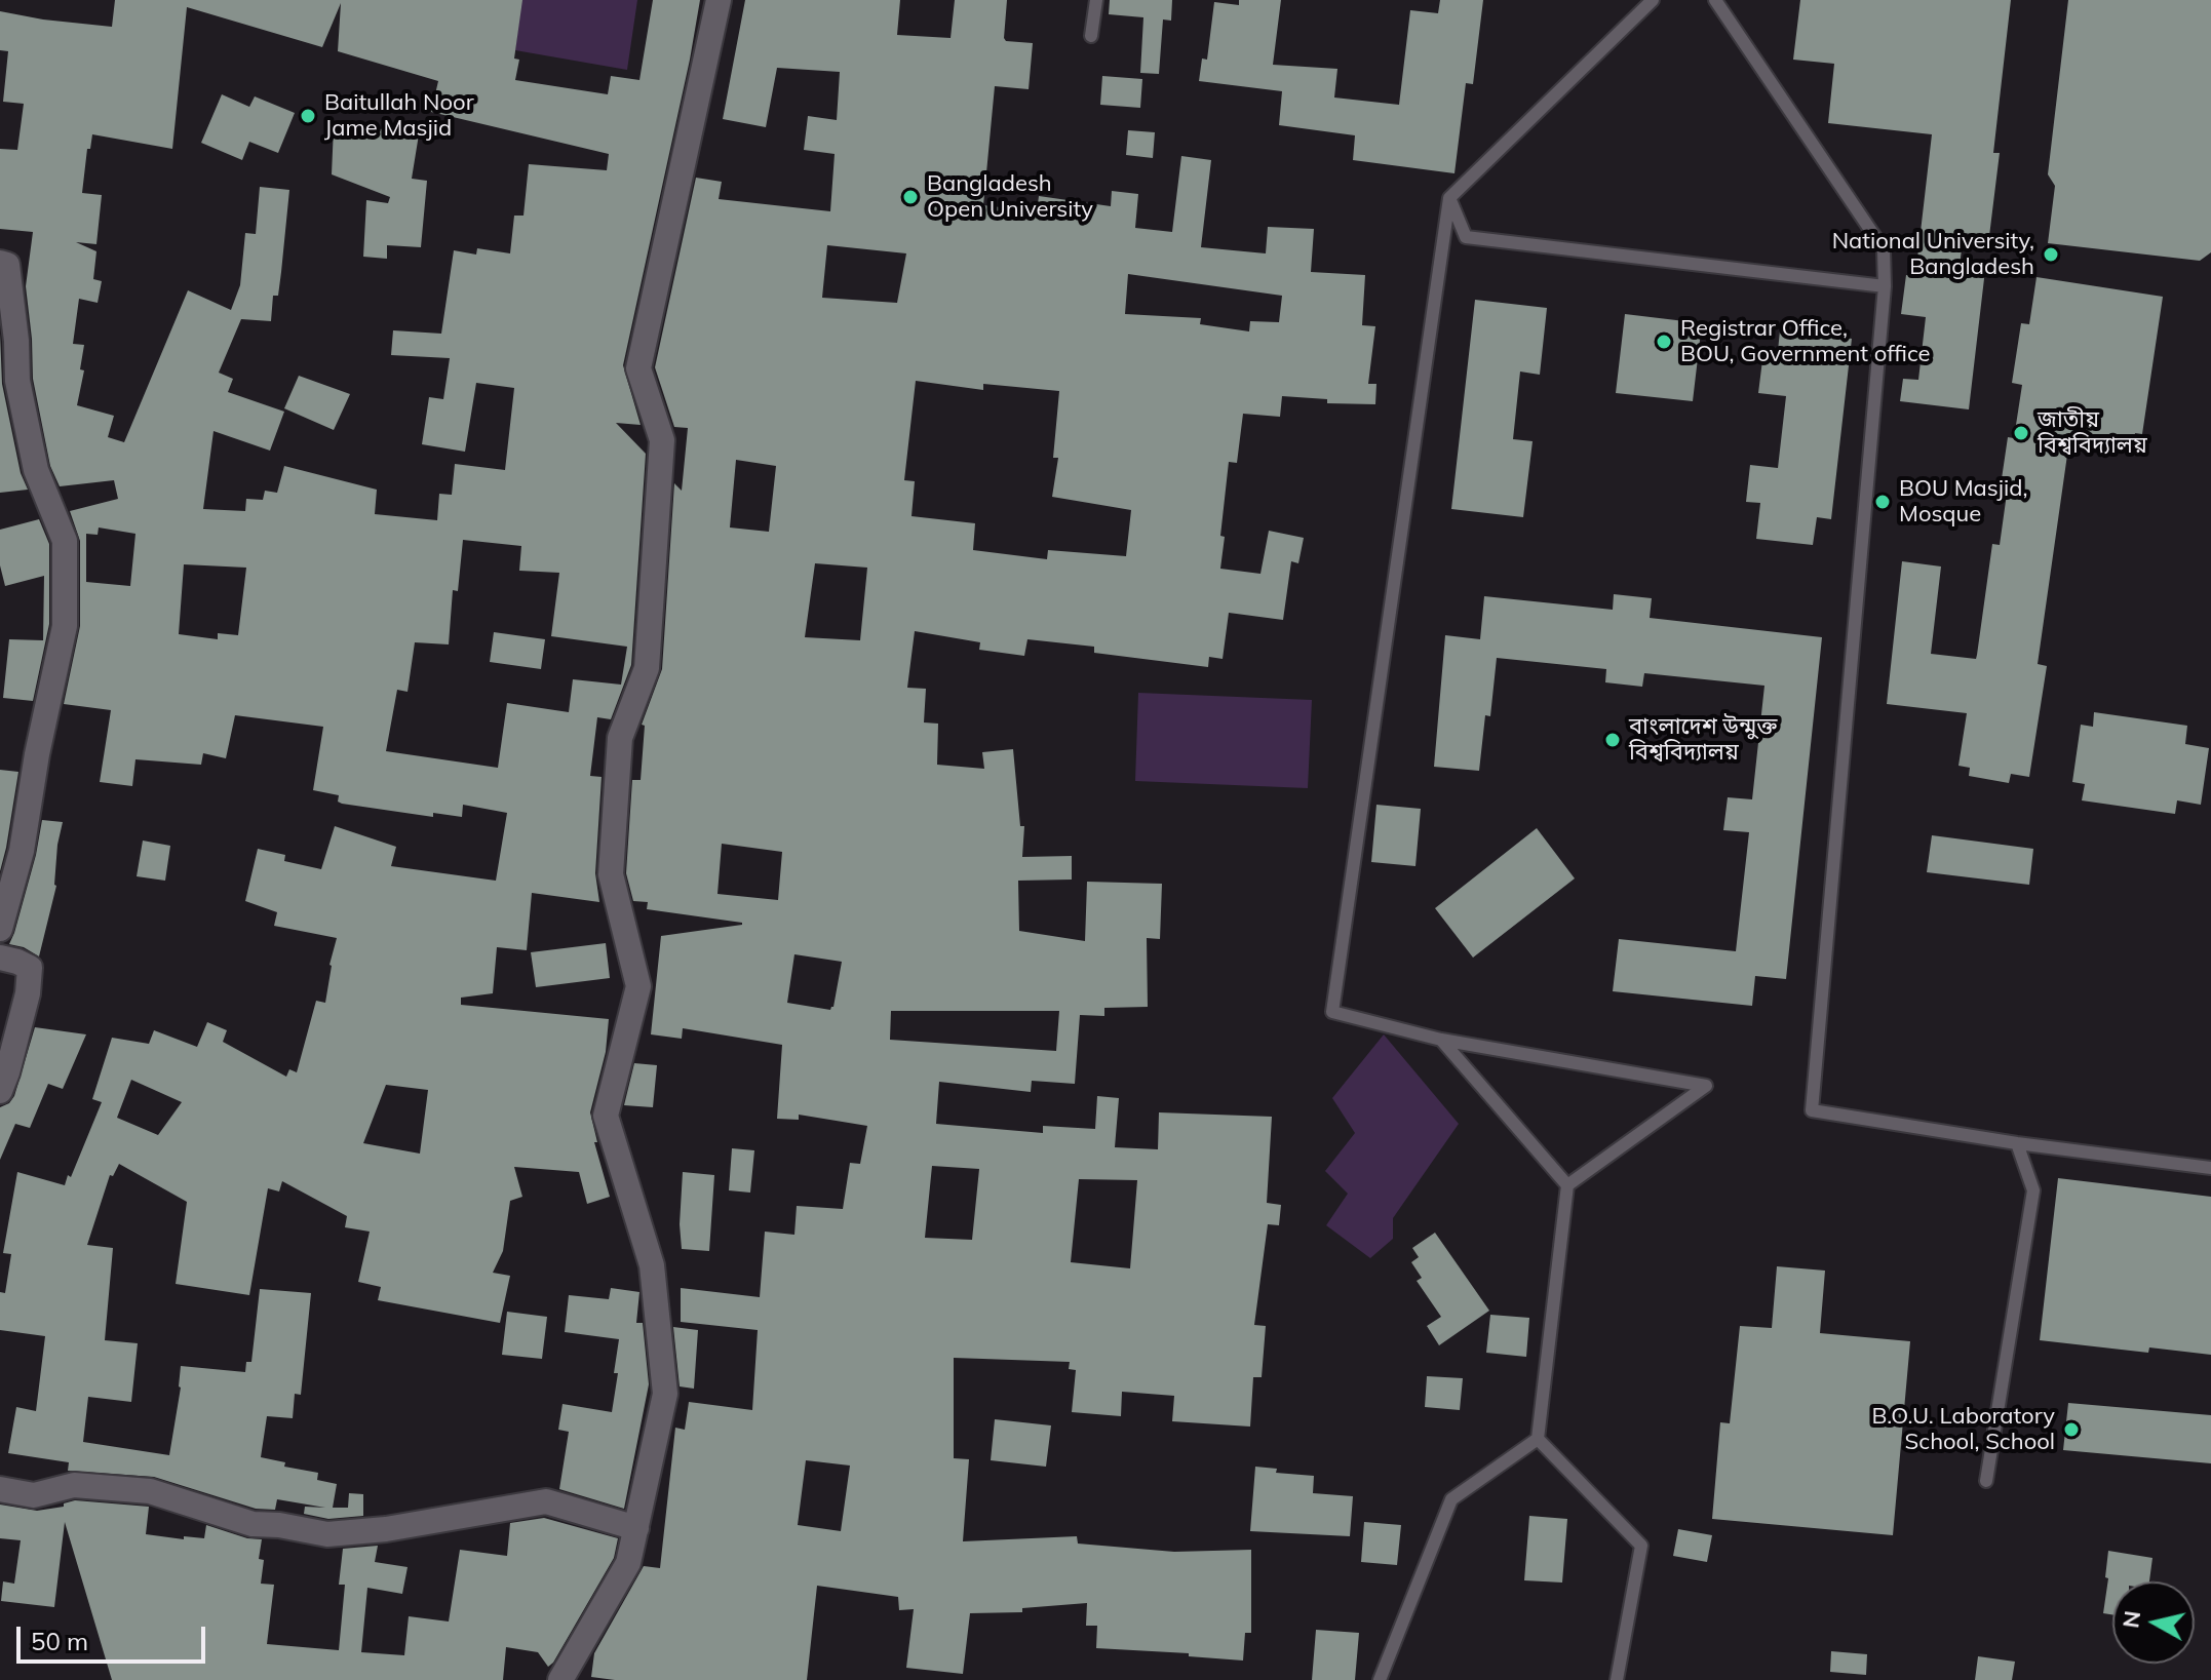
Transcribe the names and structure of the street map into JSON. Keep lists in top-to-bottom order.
{
  "places": [
    "Baitullah Noor Jame Masjid",
    "Bangladesh Open University",
    "National University, Bangladesh",
    "Registrar Office, BOU, Government office",
    "জাতীয় বিশ্ববিদ্যালয়",
    "BOU Masjid, Mosque",
    "বাংলাদেশ উন্মুক্ত বিশ্ববিদ্যালয়",
    "B.O.U. Laboratory School, School"
  ],
  "scale_bar": "50 m",
  "north": "left"
}
